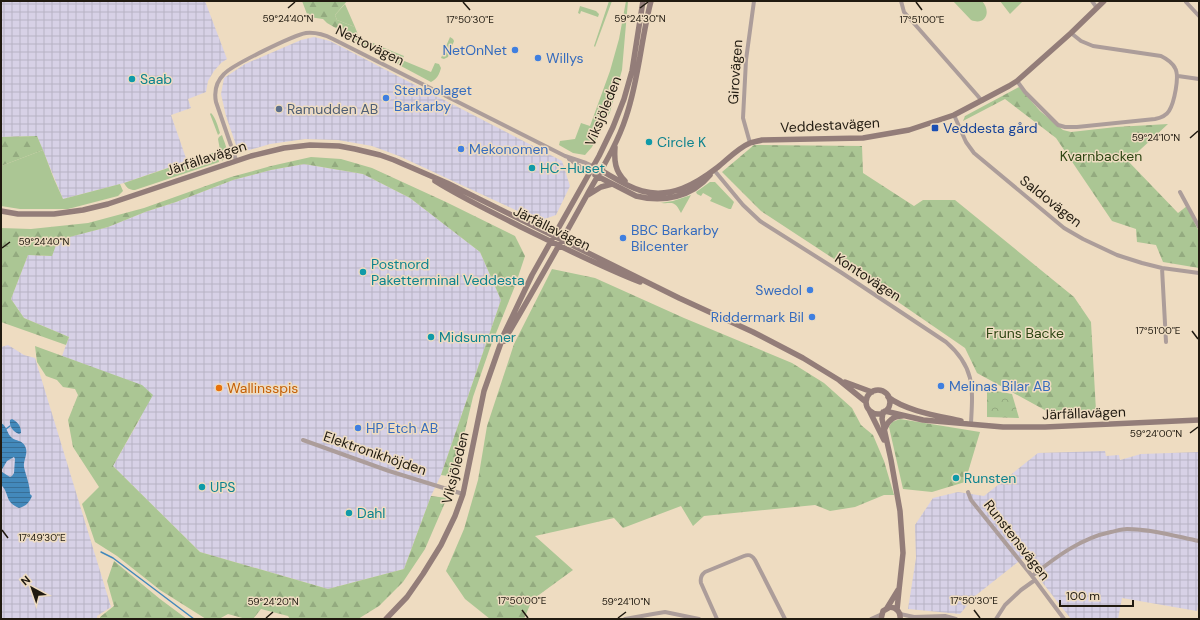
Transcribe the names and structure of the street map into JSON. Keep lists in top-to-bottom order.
{
  "streets": {
    "street": [
      "Nettovägen",
      "Girovägen",
      "Viksjöleden",
      "Veddestavägen",
      "Järfällavägen",
      "Saldovägen",
      "Kontovägen",
      "Elektronikhöjden",
      "Runstensvägen"
    ]
  },
  "crossings": [
    ["Nettovägen", "Viksjöleden"],
    ["Nettovägen", "Veddestavägen"],
    ["Nettovägen", "Järfällavägen"],
    ["Girovägen", "Veddestavägen"],
    ["Viksjöleden", "Veddestavägen"],
    ["Viksjöleden", "Järfällavägen"],
    ["Viksjöleden", "Elektronikhöjden"],
    ["Veddestavägen", "Saldovägen"],
    ["Veddestavägen", "Kontovägen"],
    ["Järfällavägen", "Kontovägen"]
  ],
  "parks": ["Kvarnbacken", "Fruns Backe"],
  "places": {
    "other": [
      "NetOnNet",
      "Willys",
      "Saab",
      "Stenbolaget Barkarby",
      "Ramudden AB",
      "Circle K",
      "Mekonomen",
      "HC-Huset",
      "BBC Barkarby Bilcenter",
      "Postnord Paketterminal Veddesta",
      "Swedol",
      "Riddermark Bil",
      "Midsummer",
      "Melinas Bilar AB",
      "Wallinsspis",
      "HP Etch AB",
      "Runsten",
      "UPS",
      "Dahl"
    ],
    "transit": ["Veddesta gård"]
  },
  "scale_bar": "100 m",
  "north": "top left",
  "coordinates": [
    "59°24'40\"N",
    "59°24'30\"N",
    "17°50'30\"E",
    "17°51'00\"E",
    "59°24'10\"N",
    "59°24'00\"N",
    "17°49'30\"E",
    "17°50'00\"E",
    "59°24'20\"N"
  ]
}
